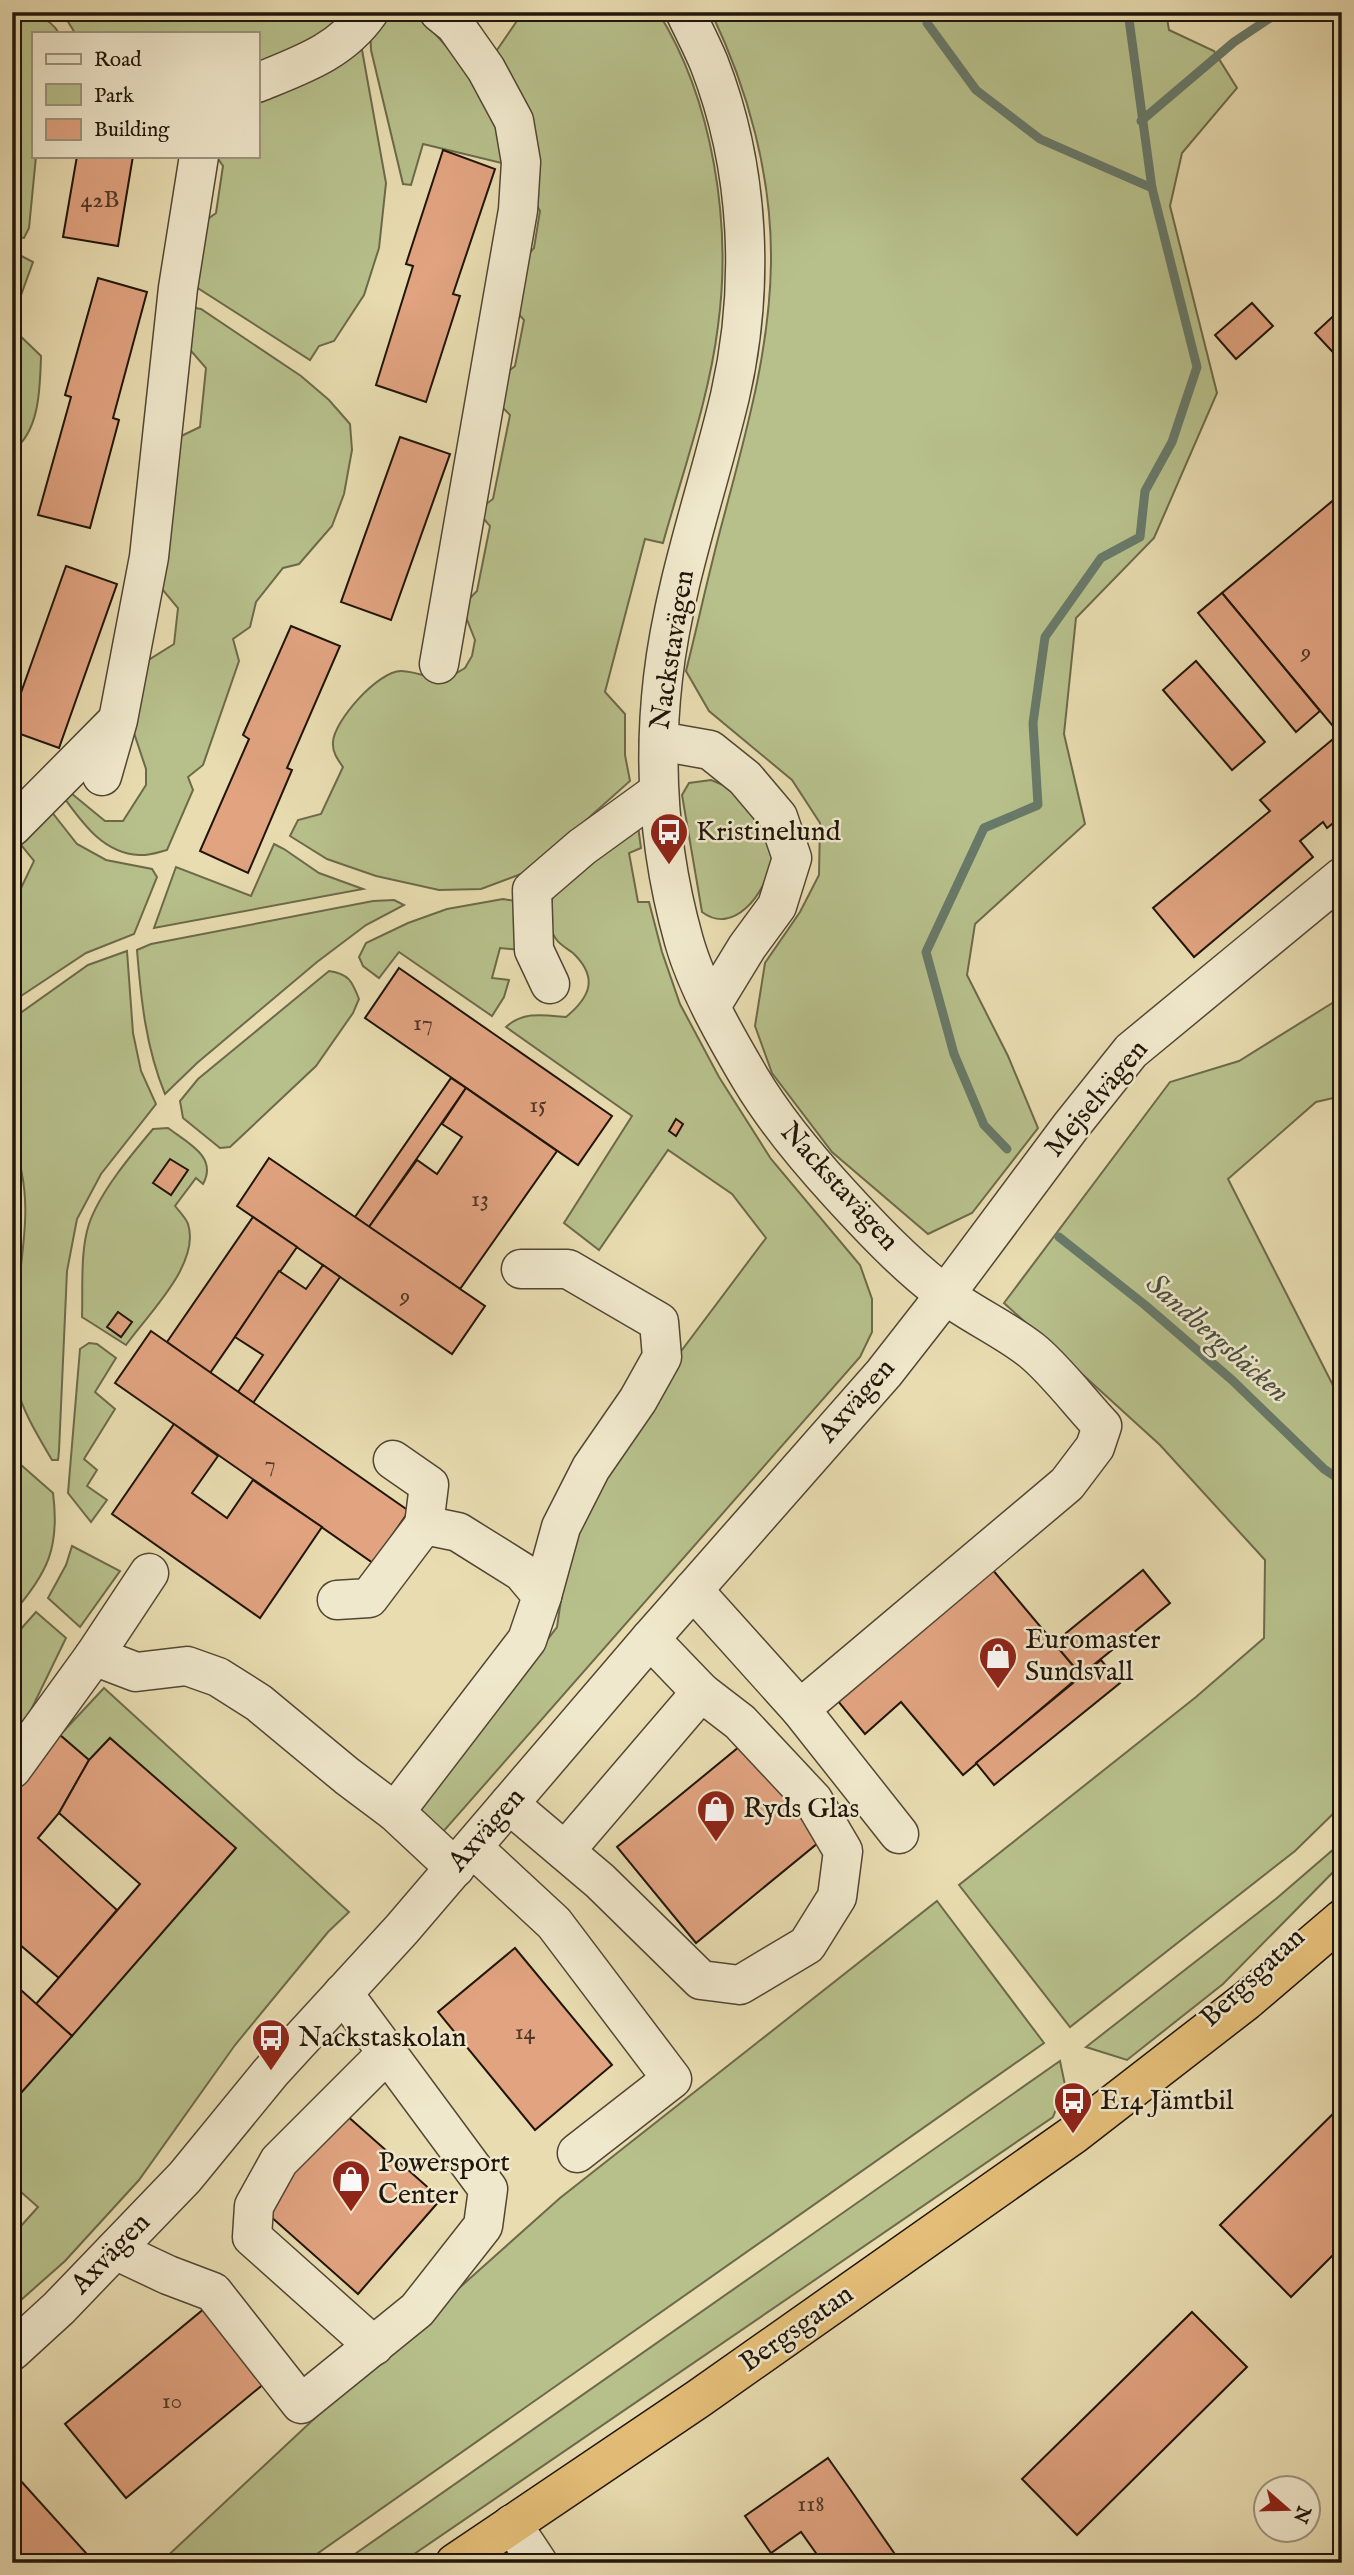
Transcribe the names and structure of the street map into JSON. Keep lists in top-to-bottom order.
{
  "streets": {
    "highway": ["Bergsgatan"],
    "street": ["Nackstavägen", "Mejselvägen", "Axvägen"]
  },
  "crossings": [
    ["Nackstavägen", "Mejselvägen"],
    ["Nackstavägen", "Axvägen"],
    ["Mejselvägen", "Axvägen"]
  ],
  "water": ["Sandbergsbäcken"],
  "places": {
    "bus stop": ["Kristinelund", "Nackstaskolan", "E14 Jämtbil"],
    "shop": ["Euromaster Sundsvall", "Ryds Glas", "Powersport Center"]
  },
  "house_numbers": [
    "42B",
    "9",
    "17",
    "15",
    "13",
    "9",
    "7",
    "14",
    "10",
    "118"
  ],
  "legend": ["Road", "Park", "Building"],
  "north": "right"
}
